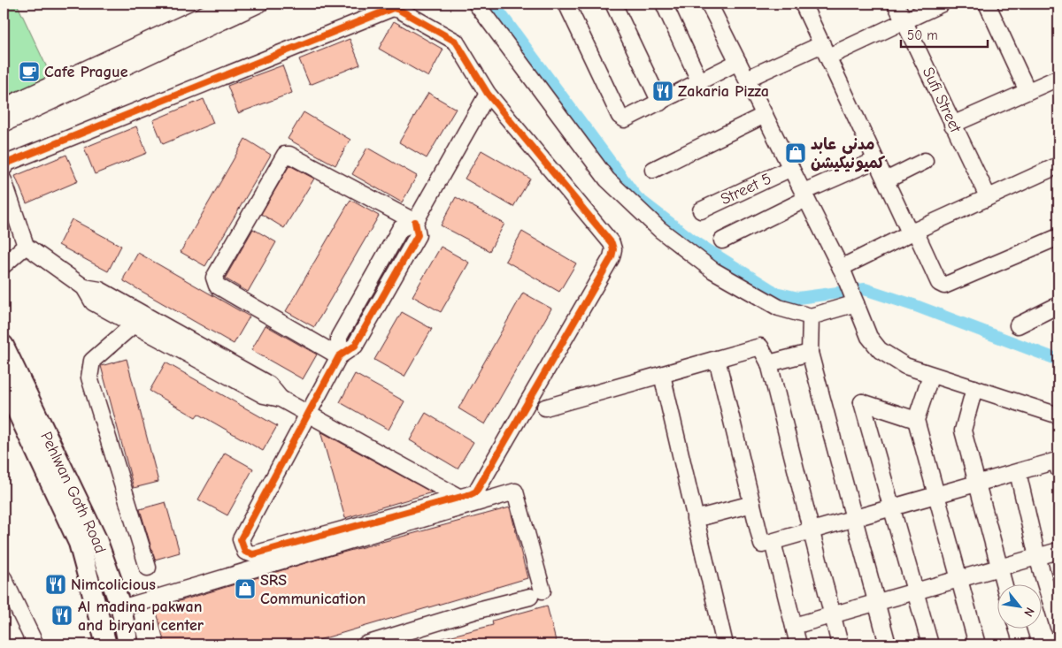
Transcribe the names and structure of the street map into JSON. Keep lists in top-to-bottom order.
{
  "streets": {
    "main road": ["Pehlwan Goth Road"],
    "street": ["Sufi Street", "Street 5"]
  },
  "places": {
    "cafe": ["Cafe Prague"],
    "restaurant": ["Zakaria Pizza", "Nimcolicious", "Al madina pakwan and biryani center"],
    "shop": ["مدنی عابد کمیونیکیشن", "SRS Communication"]
  },
  "scale_bar": "50 m",
  "north": "bottom right"
}
